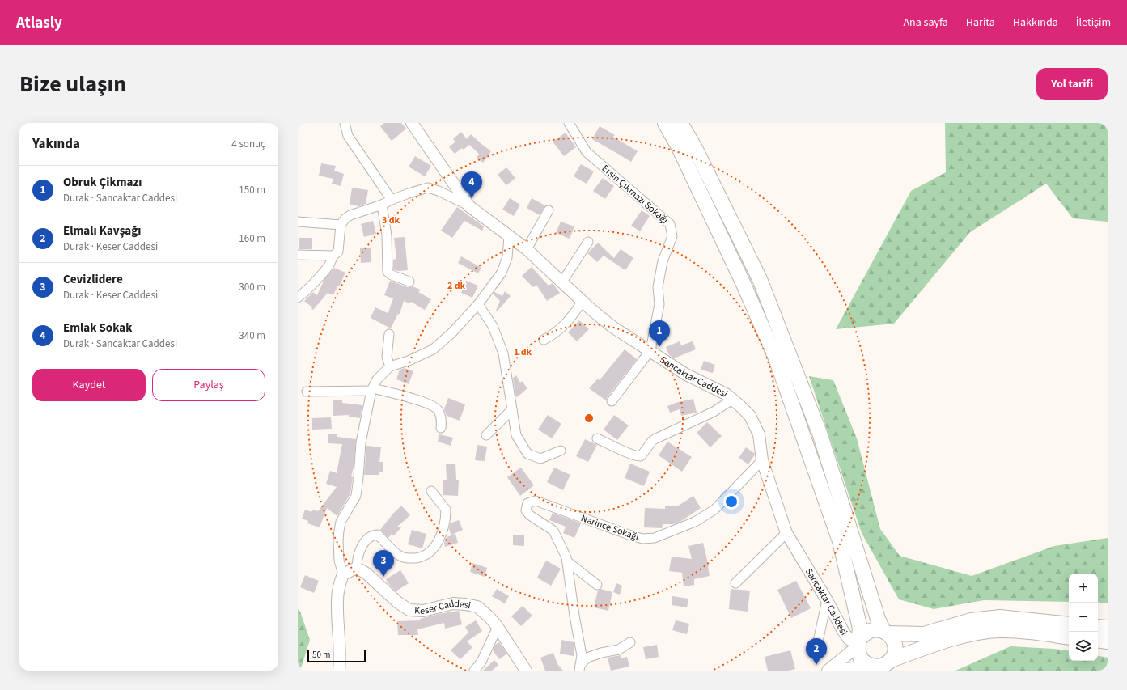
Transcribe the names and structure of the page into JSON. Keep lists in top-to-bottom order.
{
  "streets": {
    "street": [
      "Ersin Çıkmazı Sokağı",
      "Sancaktar Caddesi",
      "Narince Sokağı",
      "Keser Caddesi"
    ]
  },
  "crossings": [
    ["Ersin Çıkmazı Sokağı", "Sancaktar Caddesi"],
    ["Sancaktar Caddesi", "Narince Sokağı"]
  ],
  "scale_bar": "50 m",
  "page": {
    "header": "Atlasly",
    "nav": [
      "Ana sayfa",
      "Harita",
      "Hakkında",
      "İletişim"
    ],
    "title": "Bize ulaşın",
    "buttons": [
      "Yol tarifi",
      ["Kaydet", "Paylaş"]
    ],
    "heading": ["Yakında", "4 sonuç"],
    "list": [
      {
        "mark": "1",
        "name": "Obruk Çikmazı",
        "note": "Durak · Sancaktar Caddesi",
        "value": "150 m"
      },
      {
        "mark": "2",
        "name": "Elmalı Kavşağı",
        "note": "Durak · Keser Caddesi",
        "value": "160 m"
      },
      {
        "mark": "3",
        "name": "Cevizlidere",
        "note": "Durak · Keser Caddesi",
        "value": "300 m"
      },
      {
        "mark": "4",
        "name": "Emlak Sokak",
        "note": "Durak · Sancaktar Caddesi",
        "value": "340 m"
      }
    ],
    "pins": [
      "4",
      "1",
      "3",
      "2"
    ],
    "map_buttons": ["+", "−"],
    "scale": "50 m"
  },
  "rings": ["3 dk", "2 dk", "1 dk"]
}
